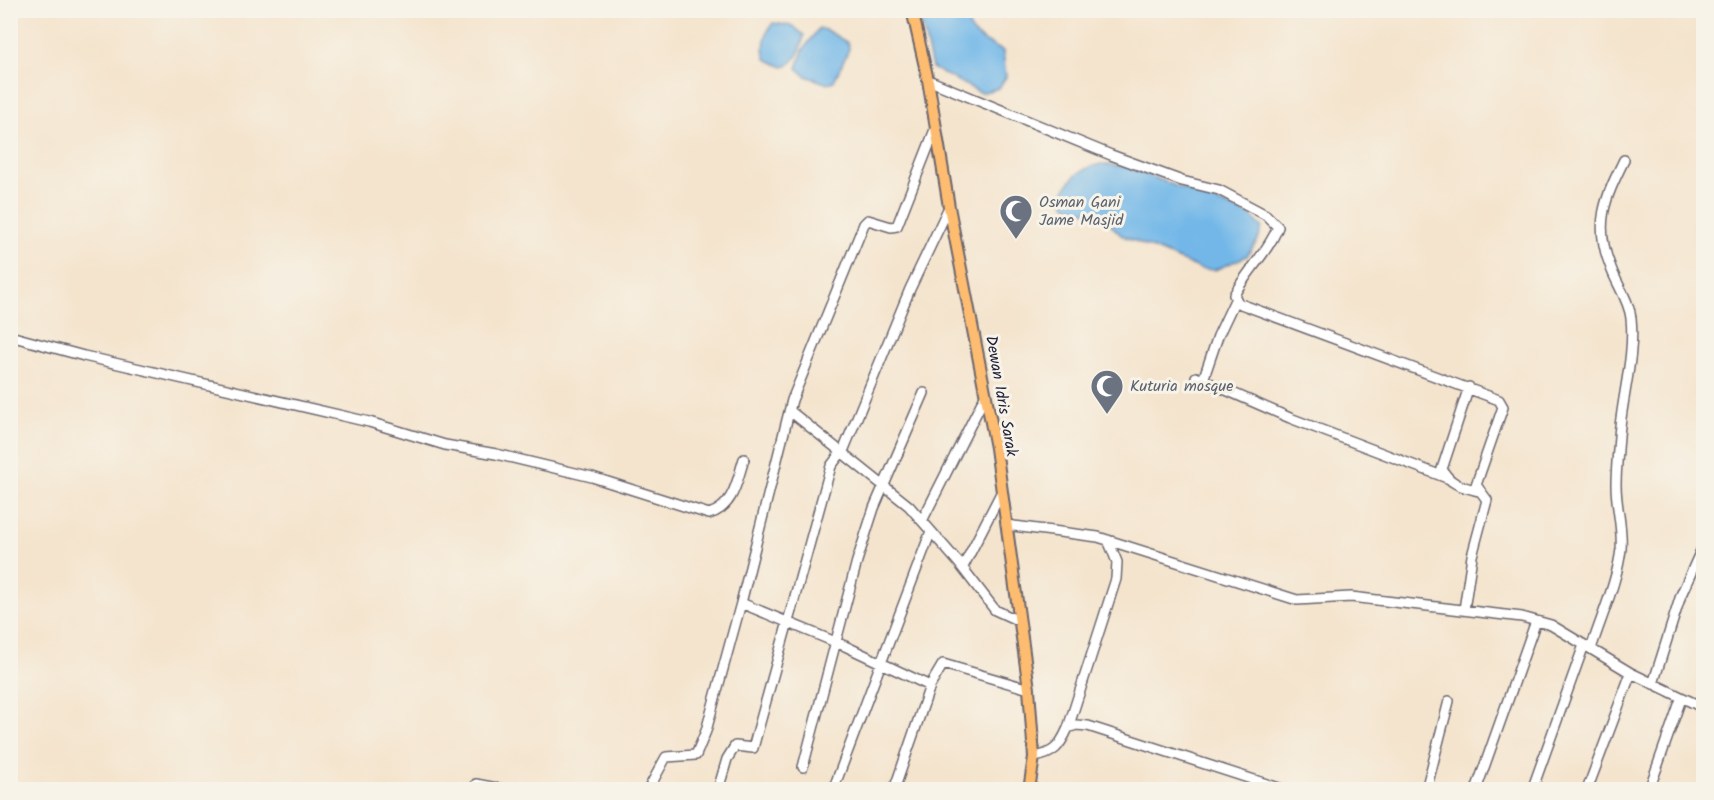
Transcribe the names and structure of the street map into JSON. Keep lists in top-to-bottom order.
{
  "streets": {
    "main road": ["Dewan Idris Sarak"]
  },
  "places": {
    "mosque": ["Osman Gani Jame Masjid", "Kuturia mosque"]
  }
}
